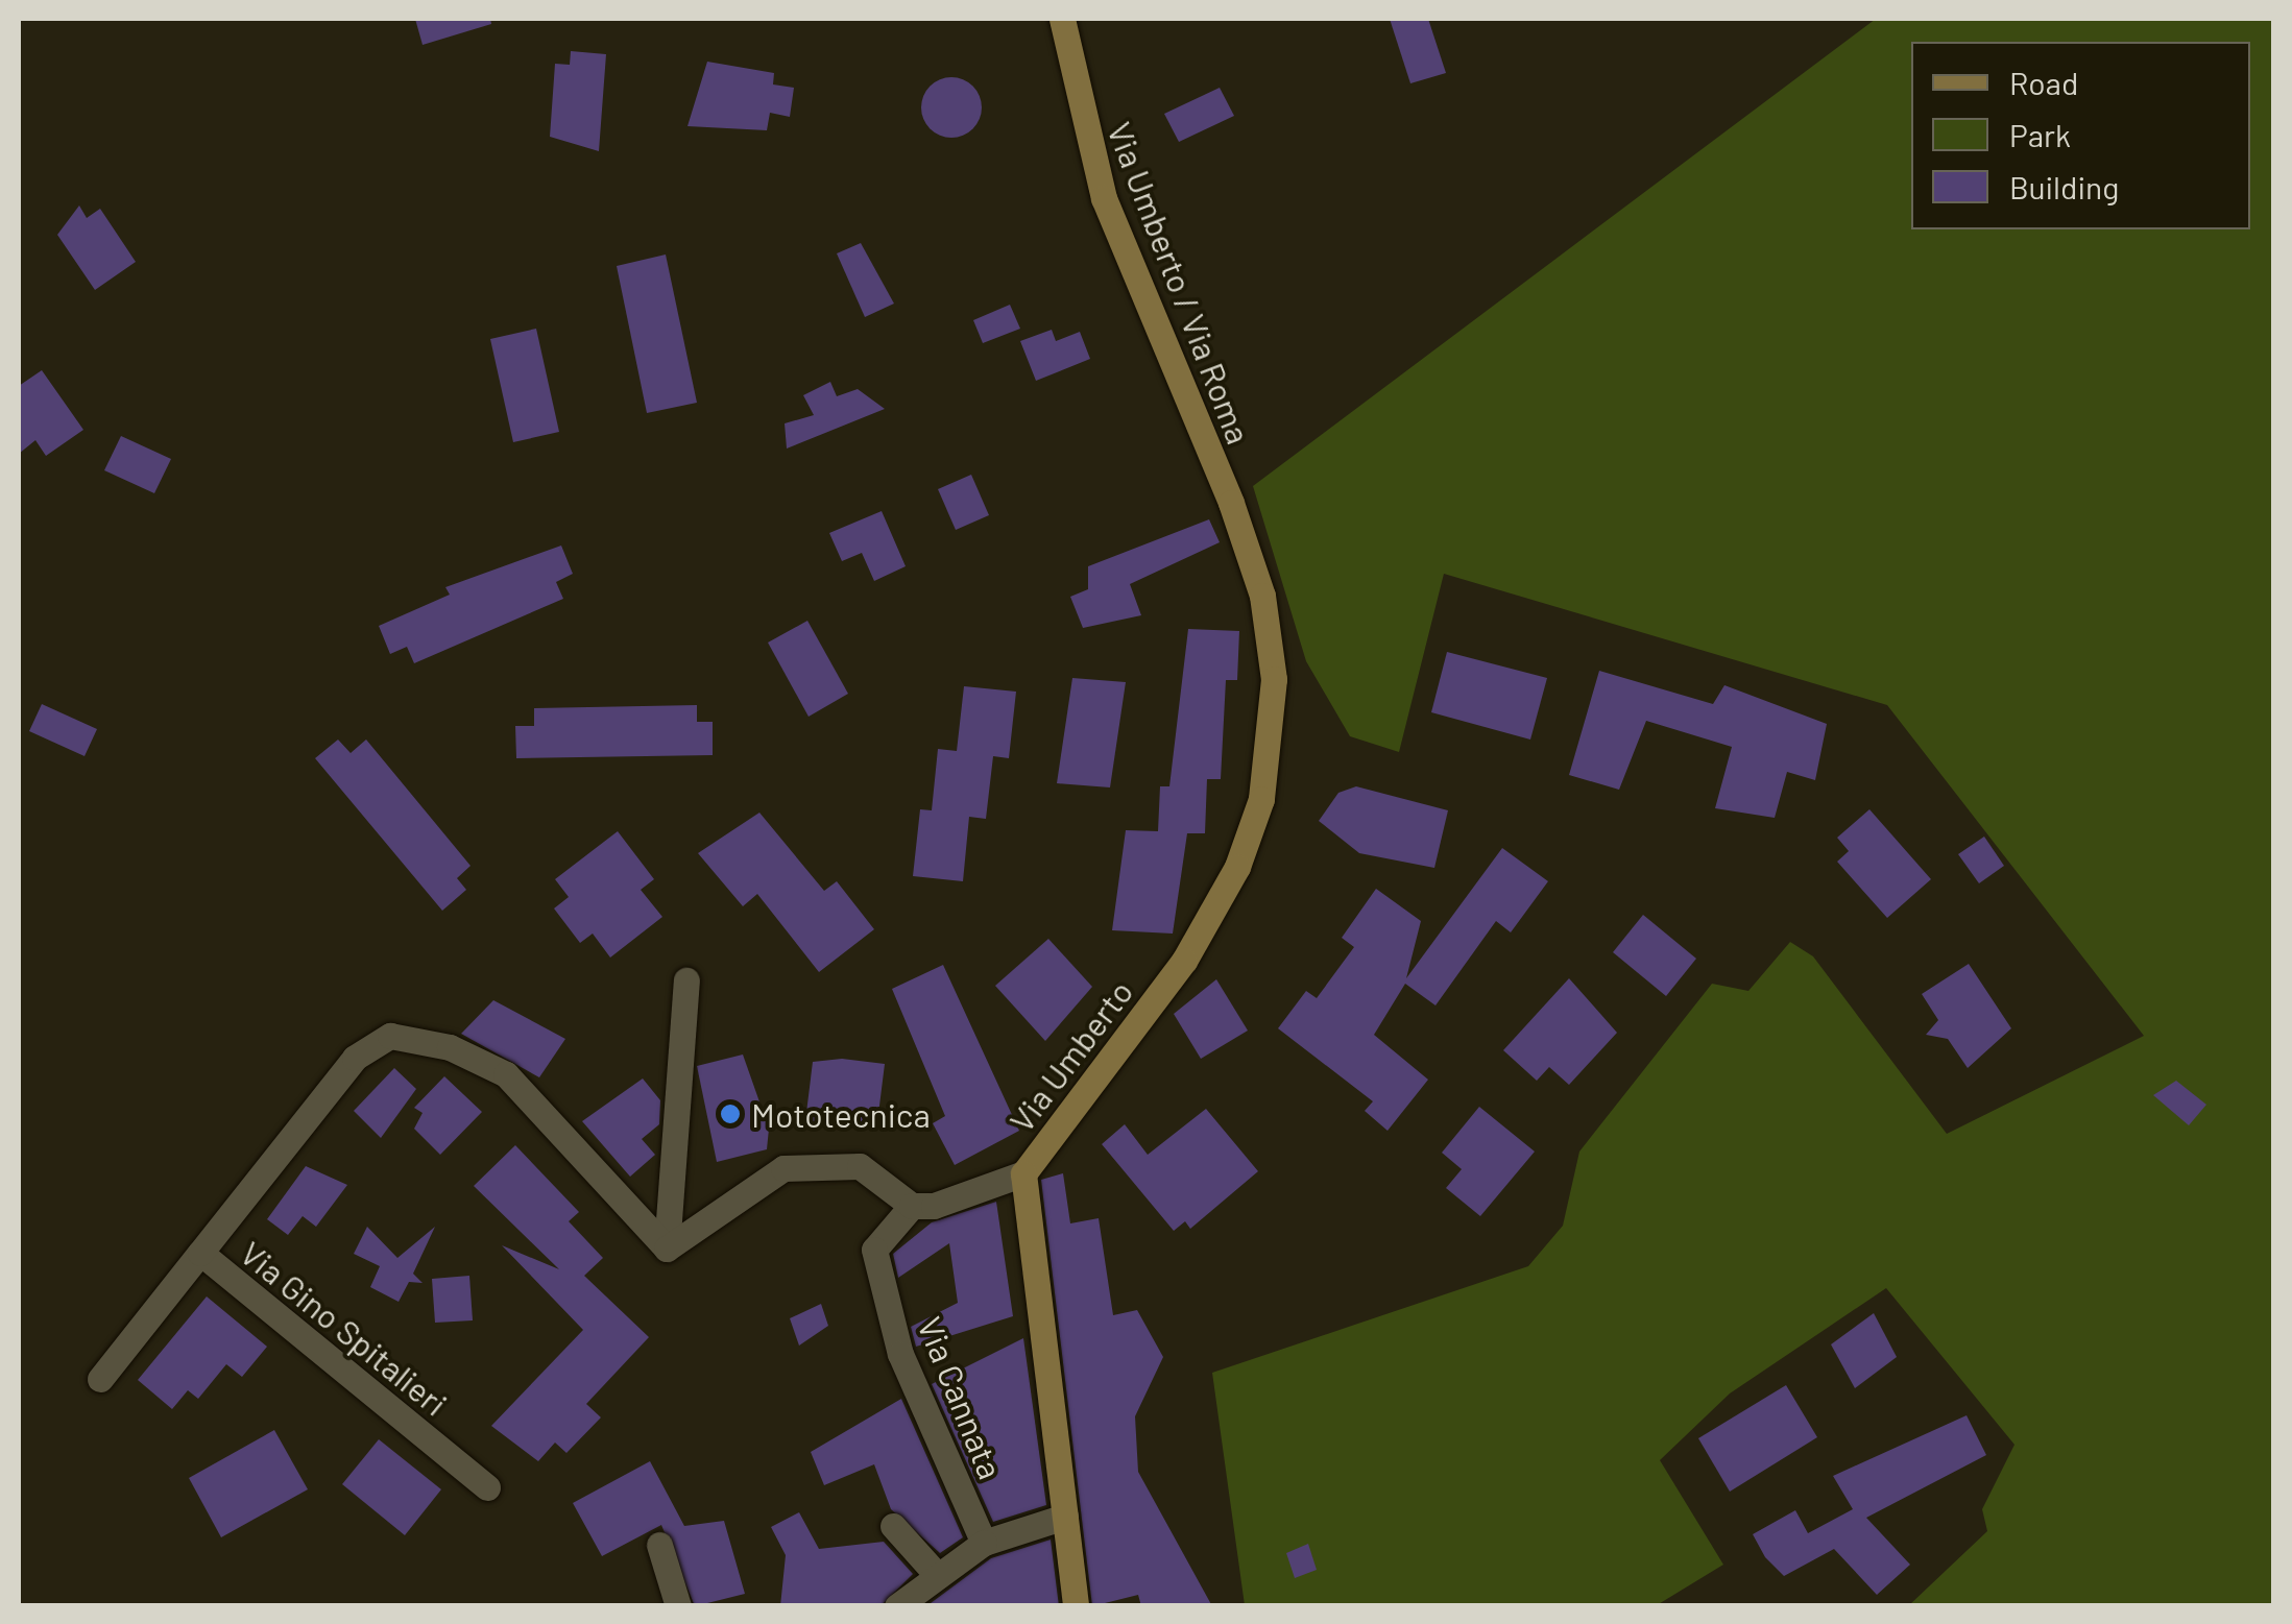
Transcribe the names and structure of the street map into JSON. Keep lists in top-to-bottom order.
{
  "streets": {
    "main road": ["Via Umberto / Via Roma", "Via Umberto"],
    "street": ["Via Gino Spitalieri", "Via Cannata"]
  },
  "crossings": [
    ["Via Umberto / Via Roma", "Via Umberto"]
  ],
  "places": ["Mototecnica"],
  "legend": ["Road", "Park", "Building"]
}
